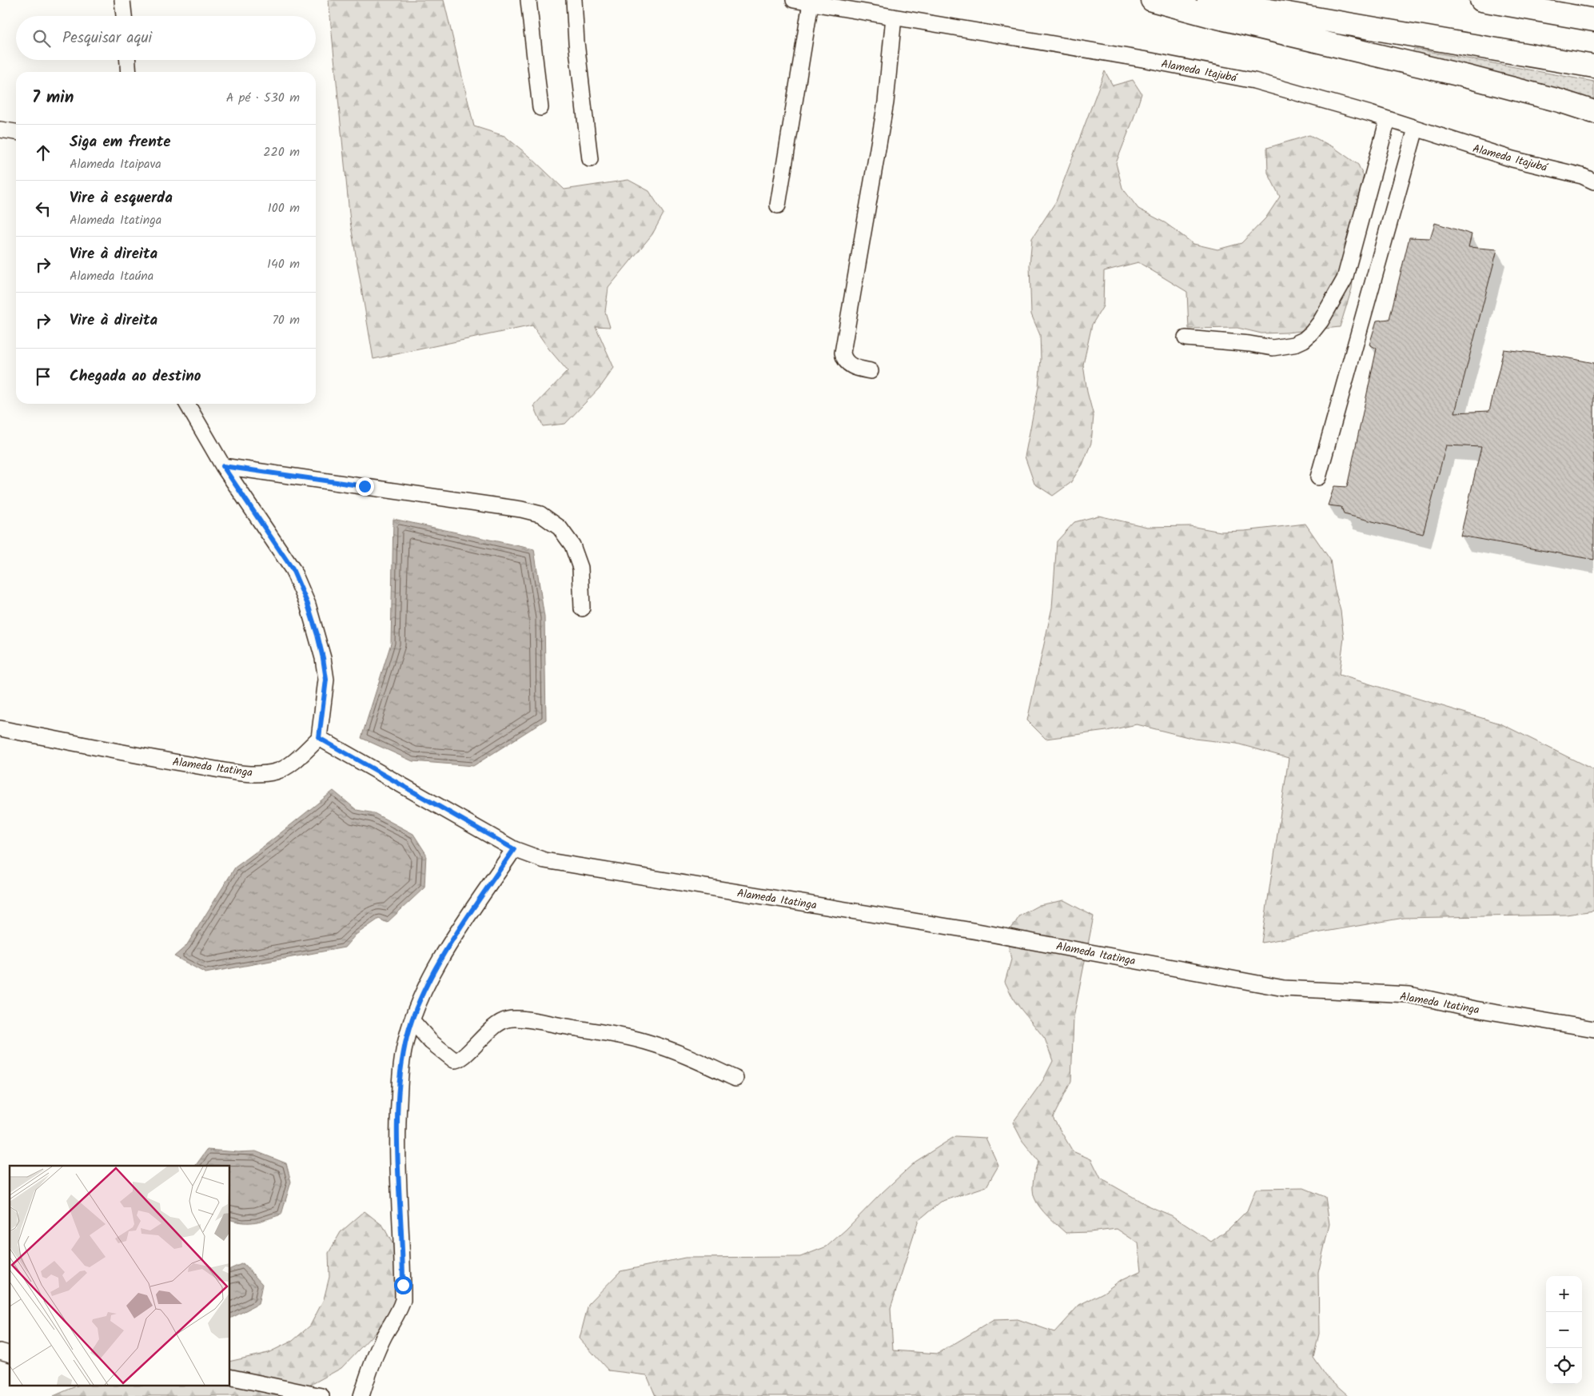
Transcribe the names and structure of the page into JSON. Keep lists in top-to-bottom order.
{
  "streets": {
    "street": ["Alameda Itajubá", "Alameda Itatinga"]
  },
  "page": {
    "search": "Pesquisar aqui",
    "heading": ["7 min", "A pé · 530 m"],
    "list": [
      ["Siga em frente", "Alameda Itaipava", "220 m"],
      ["Vire à esquerda", "Alameda Itatinga", "100 m"],
      ["Vire à direita", "Alameda Itaúna", "140 m"],
      ["Vire à direita", "70 m"],
      "Chegada ao destino"
    ],
    "map_buttons": ["+", "−"]
  }
}
